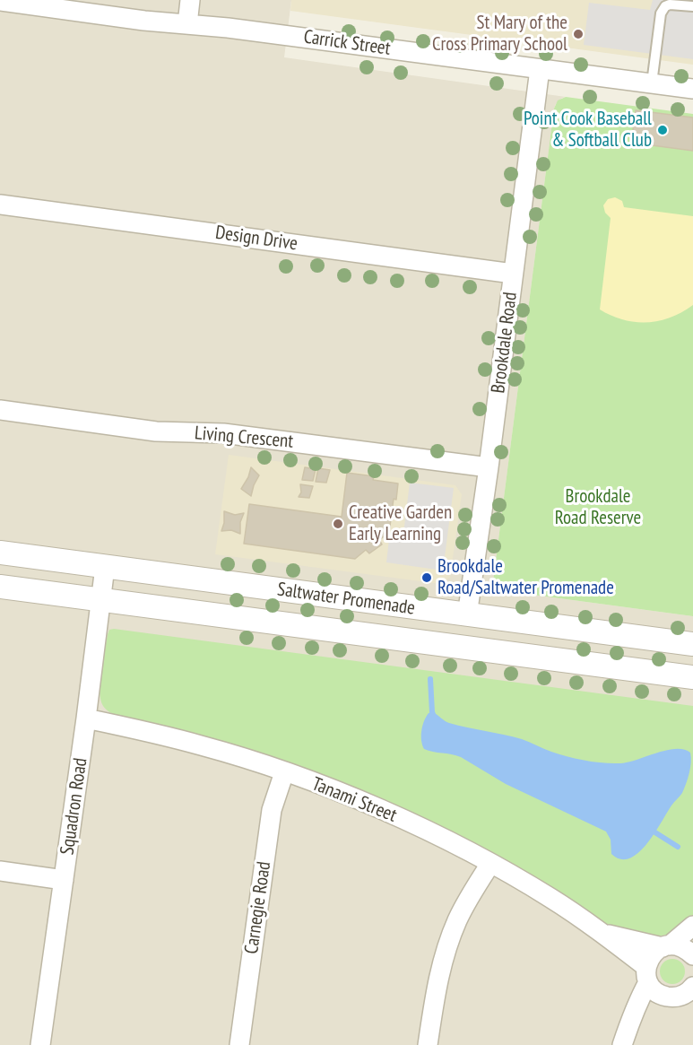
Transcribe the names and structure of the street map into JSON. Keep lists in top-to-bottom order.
{
  "streets": {
    "street": [
      "Carrick Street",
      "Design Drive",
      "Brookdale Road",
      "Living Crescent",
      "Saltwater Promenade",
      "Tanami Street",
      "Squadron Road",
      "Carnegie Road"
    ]
  },
  "crossings": [
    ["Carrick Street", "Brookdale Road"],
    ["Design Drive", "Brookdale Road"],
    ["Brookdale Road", "Living Crescent"],
    ["Brookdale Road", "Saltwater Promenade"],
    ["Saltwater Promenade", "Squadron Road"],
    ["Tanami Street", "Squadron Road"],
    ["Tanami Street", "Carnegie Road"]
  ],
  "parks": ["Brookdale Road Reserve"],
  "places": [
    "St Mary of the Cross Primary School",
    "Point Cook Baseball & Softball Club",
    "Creative Garden Early Learning",
    "Brookdale Road/Saltwater Promenade"
  ]
}
